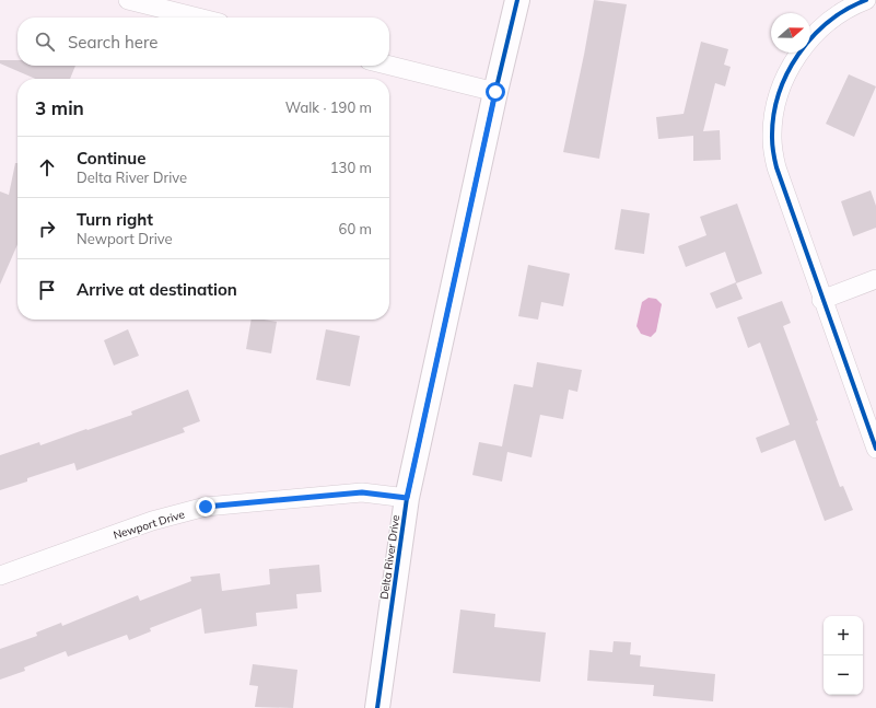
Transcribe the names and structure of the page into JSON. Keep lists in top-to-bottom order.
{
  "streets": {
    "street": ["Newport Drive", "Delta River Drive"]
  },
  "crossings": [
    ["Newport Drive", "Delta River Drive"]
  ],
  "north": "right",
  "page": {
    "search": "Search here",
    "heading": ["3 min", "Walk · 190 m"],
    "list": [
      ["Continue", "Delta River Drive", "130 m"],
      ["Turn right", "Newport Drive", "60 m"],
      "Arrive at destination"
    ],
    "map_buttons": ["+", "−"]
  }
}
